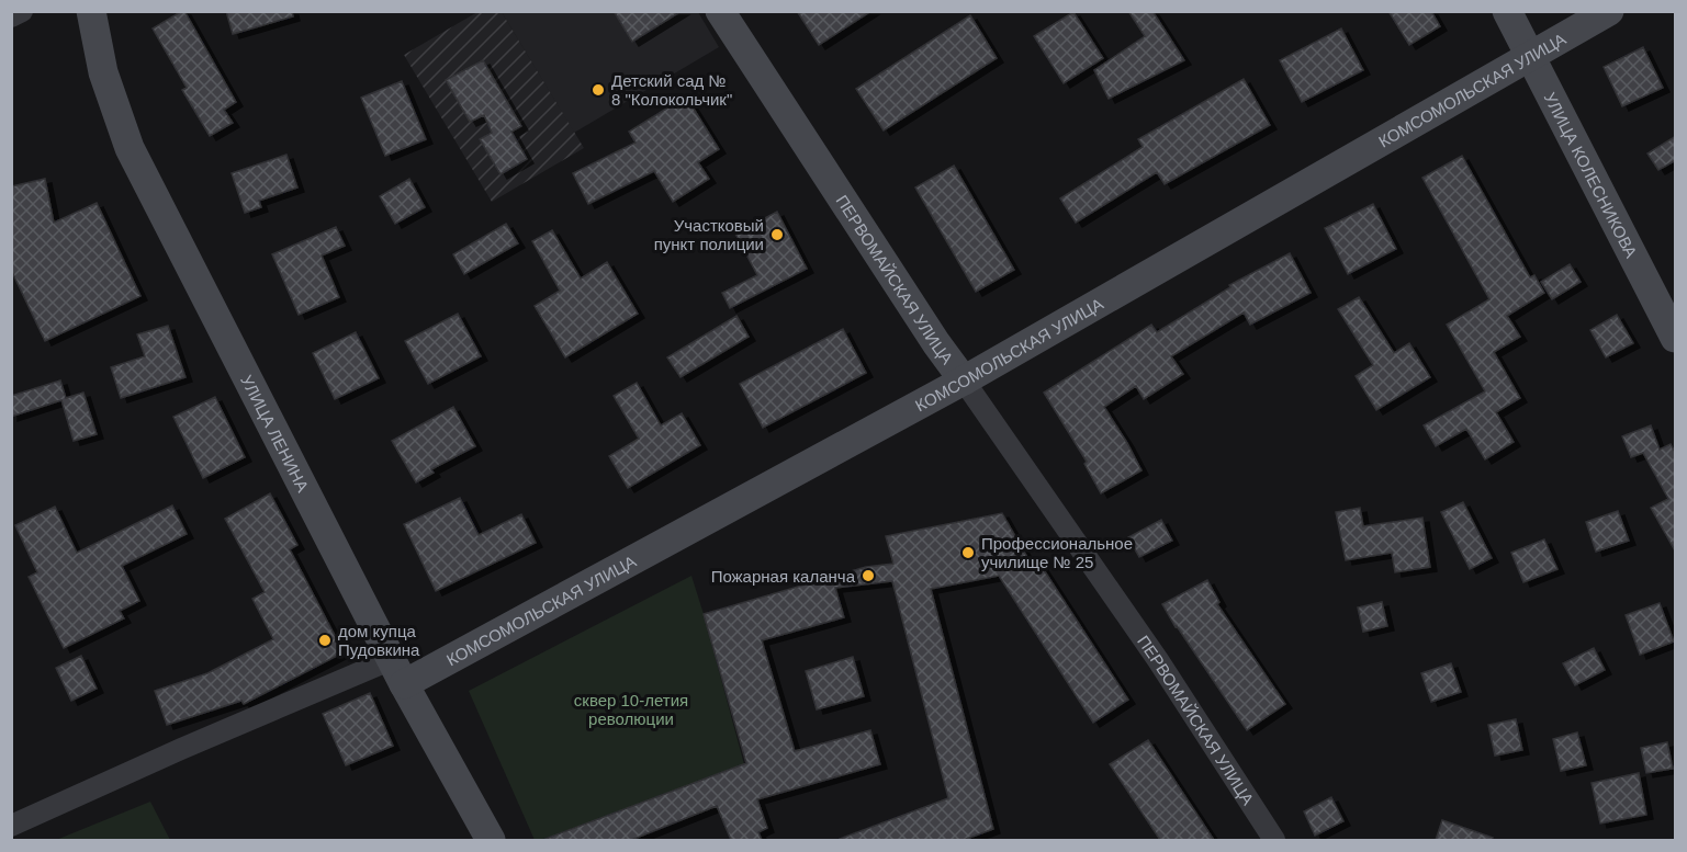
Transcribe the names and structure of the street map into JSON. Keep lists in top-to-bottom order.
{
  "streets": {
    "street": [
      "КОМСОМОЛЬСКАЯ УЛИЦА",
      "УЛИЦА КОЛЕСНИКОВА",
      "ПЕРВОМАЙСКАЯ УЛИЦА",
      "УЛИЦА ЛЕНИНА"
    ]
  },
  "crossings": [
    ["КОМСОМОЛЬСКАЯ УЛИЦА", "УЛИЦА КОЛЕСНИКОВА"],
    ["КОМСОМОЛЬСКАЯ УЛИЦА", "ПЕРВОМАЙСКАЯ УЛИЦА"],
    ["КОМСОМОЛЬСКАЯ УЛИЦА", "УЛИЦА ЛЕНИНА"]
  ],
  "parks": ["сквер 10-летия революции"],
  "places": [
    "Детский сад № 8 \"Колокольчик\"",
    "Участковый пункт полиции",
    "Профессиональное училище № 25",
    "Пожарная каланча",
    "дом купца Пудовкина"
  ]
}
